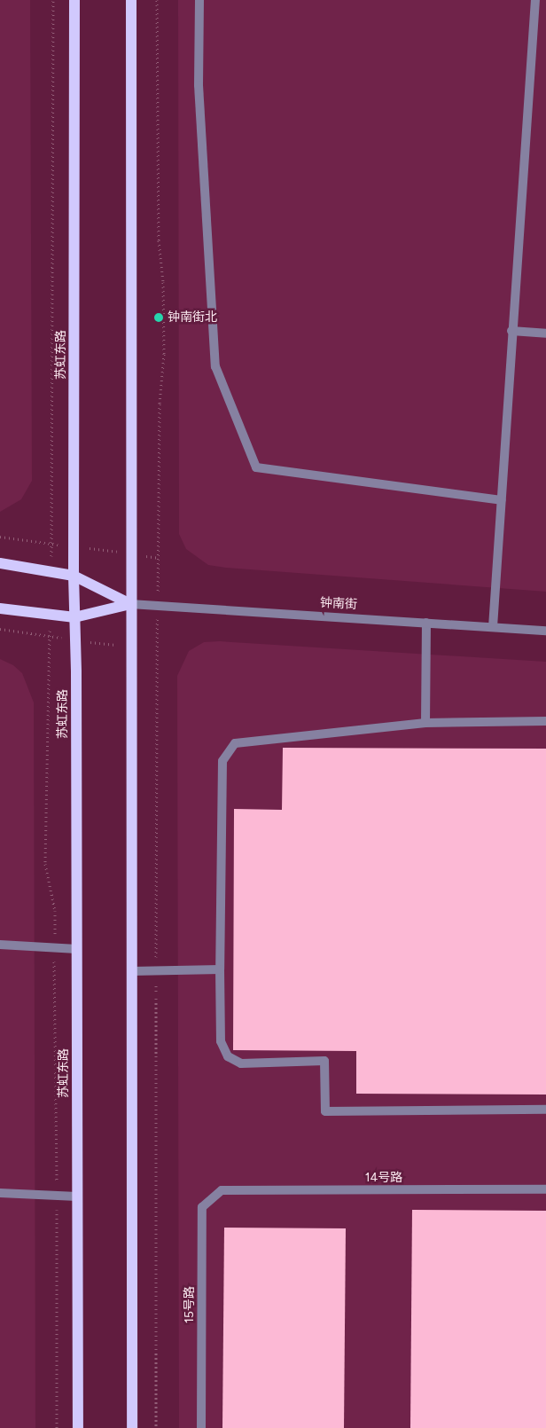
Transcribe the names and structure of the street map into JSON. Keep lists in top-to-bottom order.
{
  "streets": {
    "main road": ["苏虹东路", "钟南街"],
    "street": ["14号路", "15号路"]
  },
  "crossings": [
    ["苏虹东路", "钟南街"],
    ["14号路", "15号路"]
  ],
  "places": ["钟南街北"]
}
